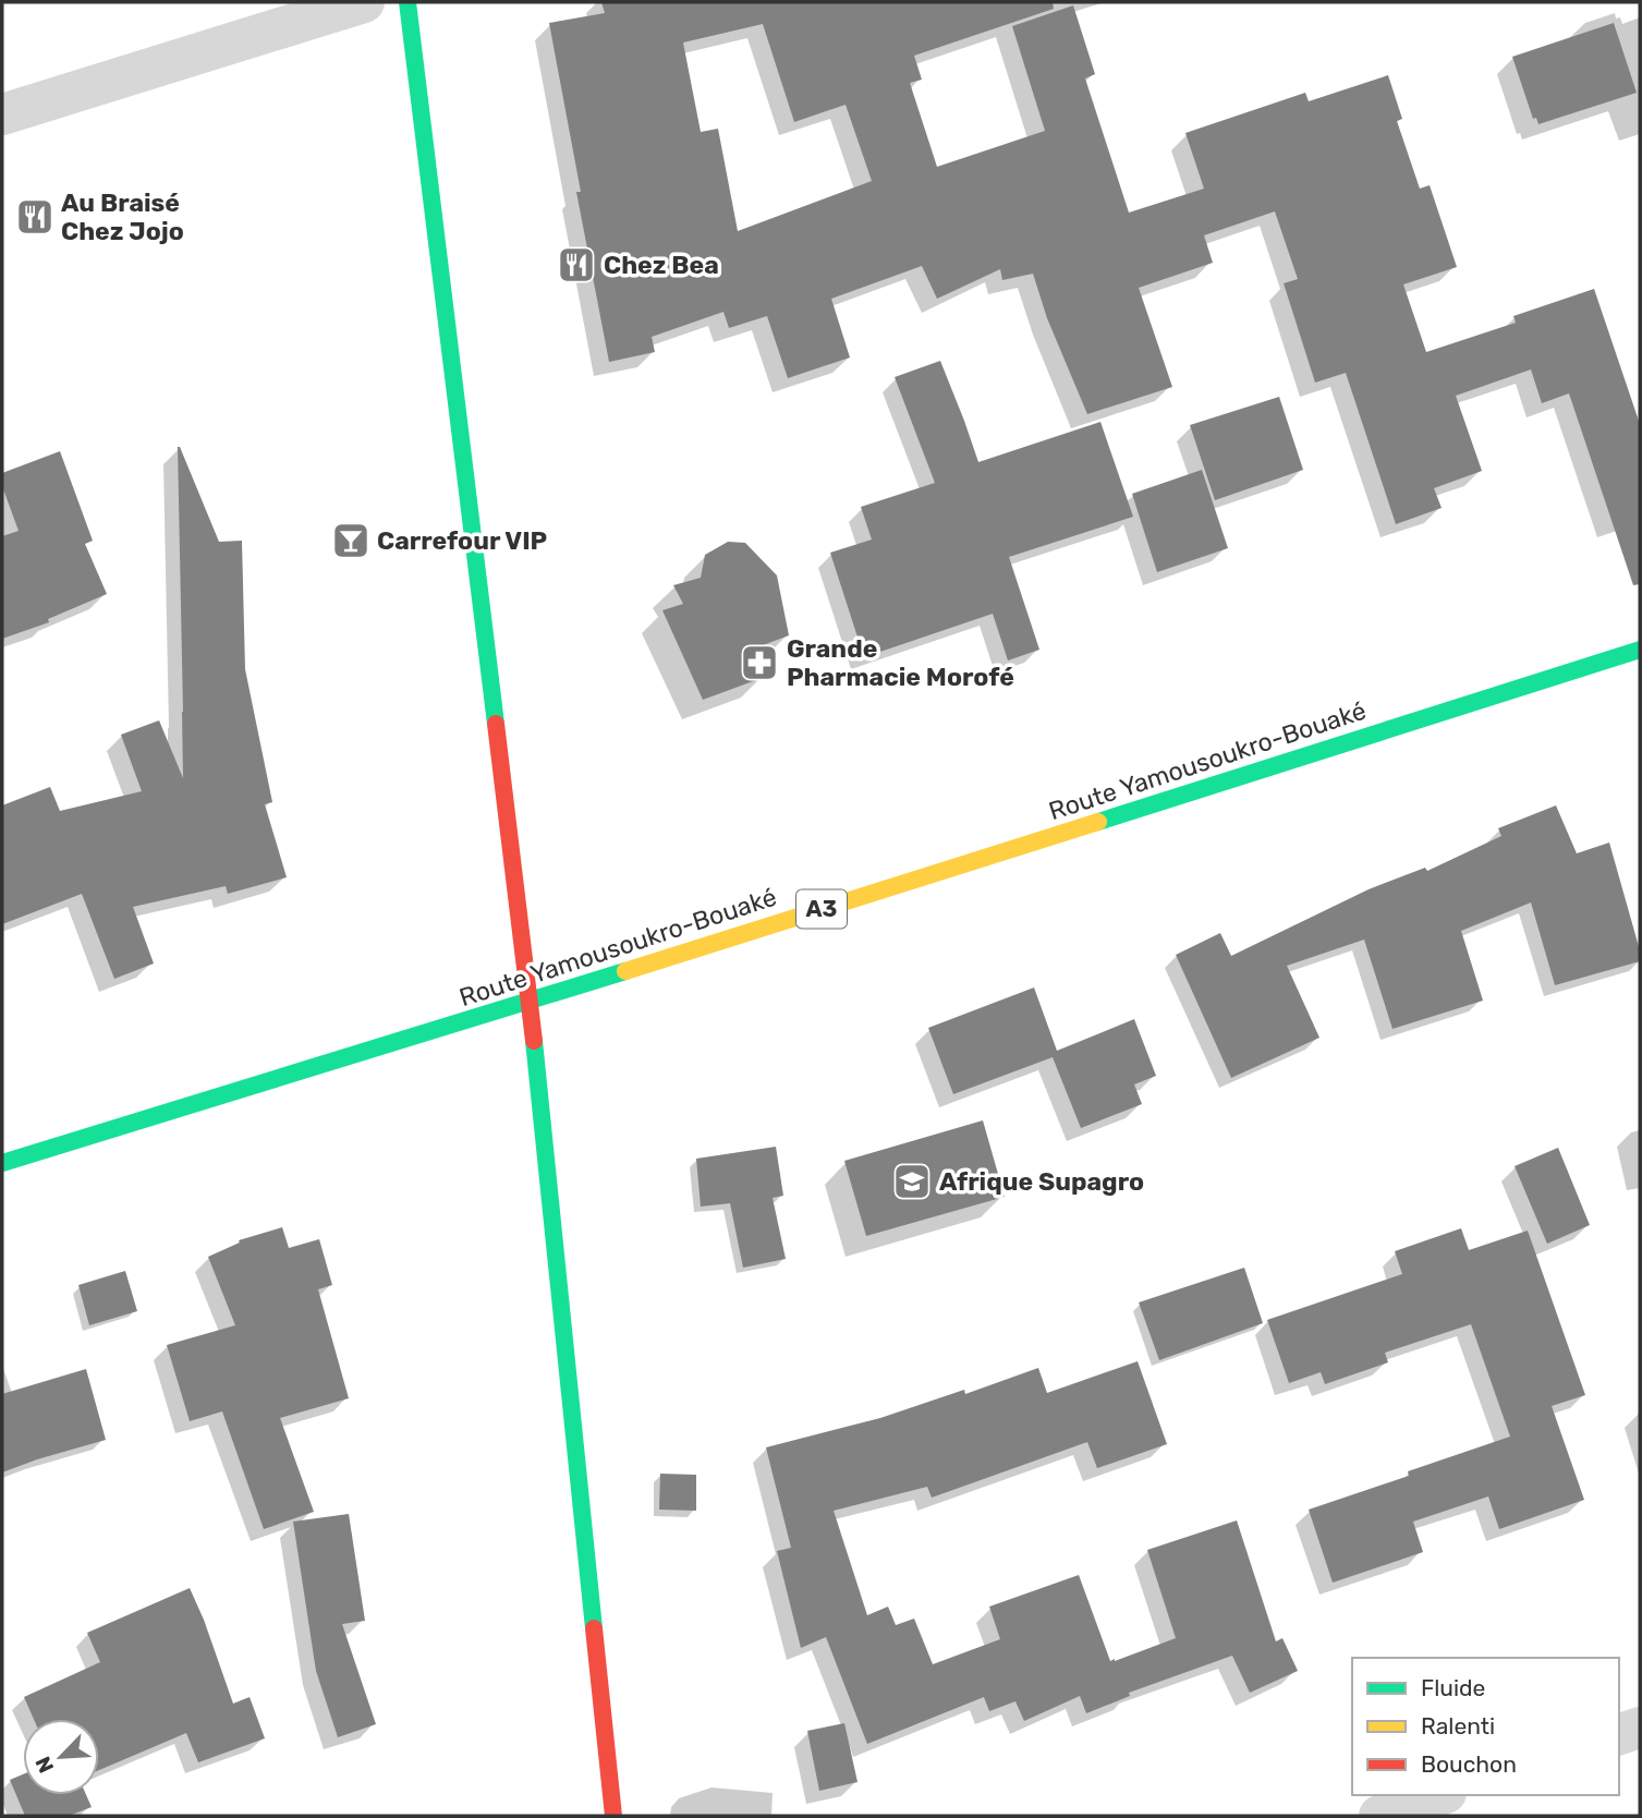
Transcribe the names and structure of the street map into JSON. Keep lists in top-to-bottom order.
{
  "streets": {
    "main road": ["Route Yamousoukro-Bouaké", "A3"]
  },
  "places": {
    "restaurant": ["Au Braisé Chez Jojo", "Chez Bea"],
    "bar": ["Carrefour VIP"],
    "pharmacy": ["Grande Pharmacie Morofé"],
    "school or university": ["Afrique Supagro"]
  },
  "legend": ["Fluide", "Ralenti", "Bouchon"],
  "north": "bottom left"
}
